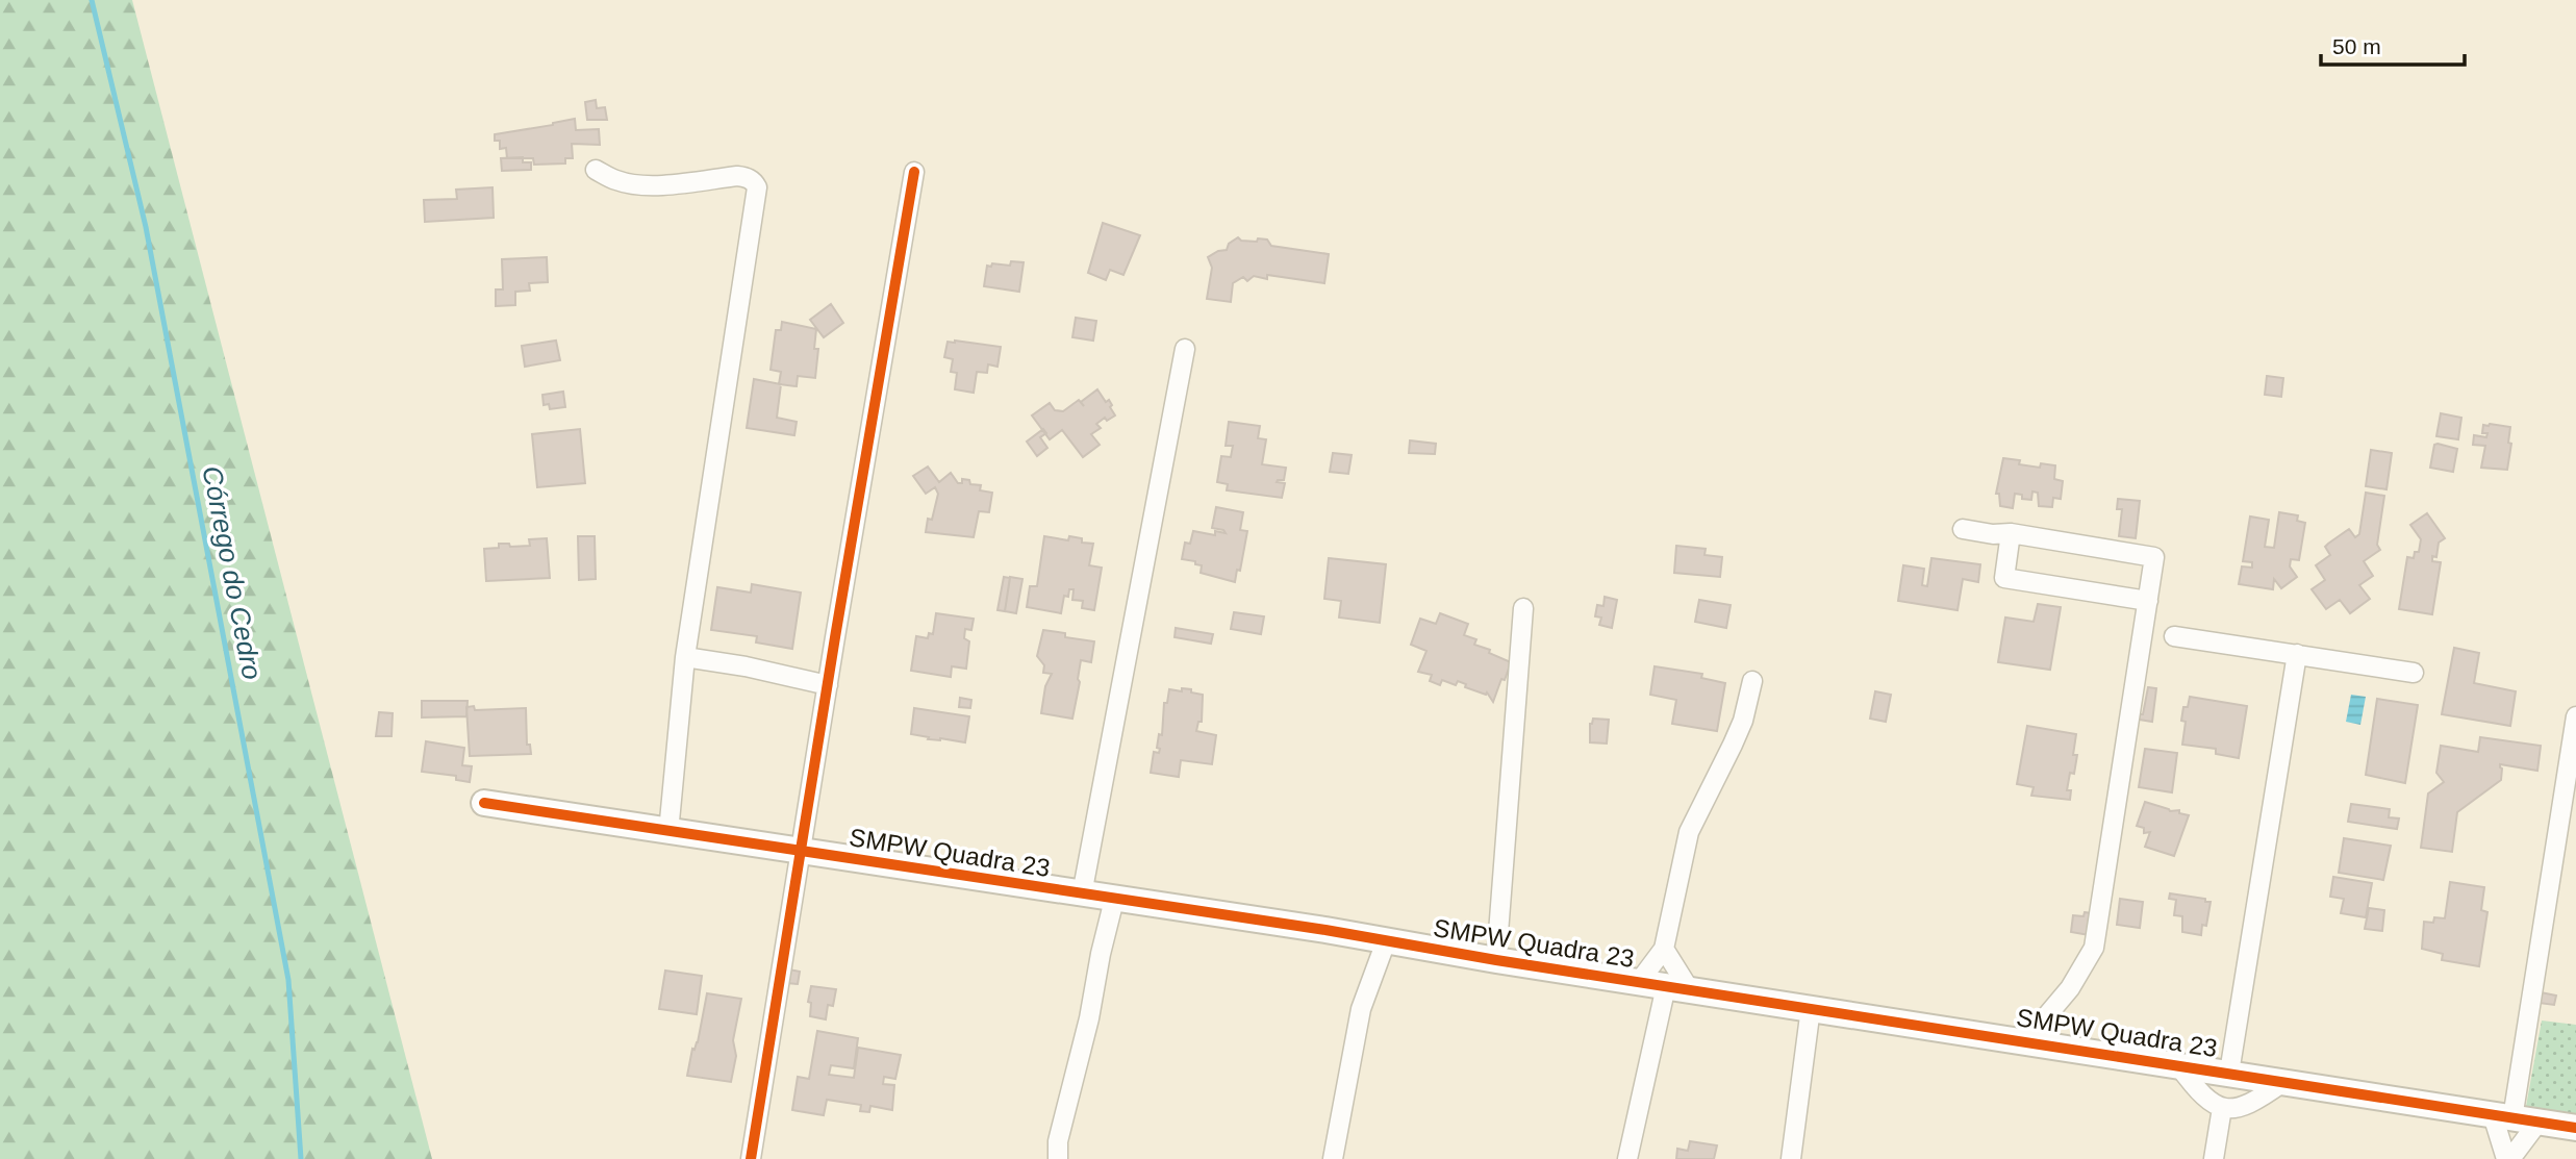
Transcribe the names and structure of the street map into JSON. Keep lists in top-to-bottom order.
{
  "streets": {
    "street": ["SMPW Quadra 23"]
  },
  "water": ["Córrego do Cedro"],
  "scale_bar": "50 m"
}
